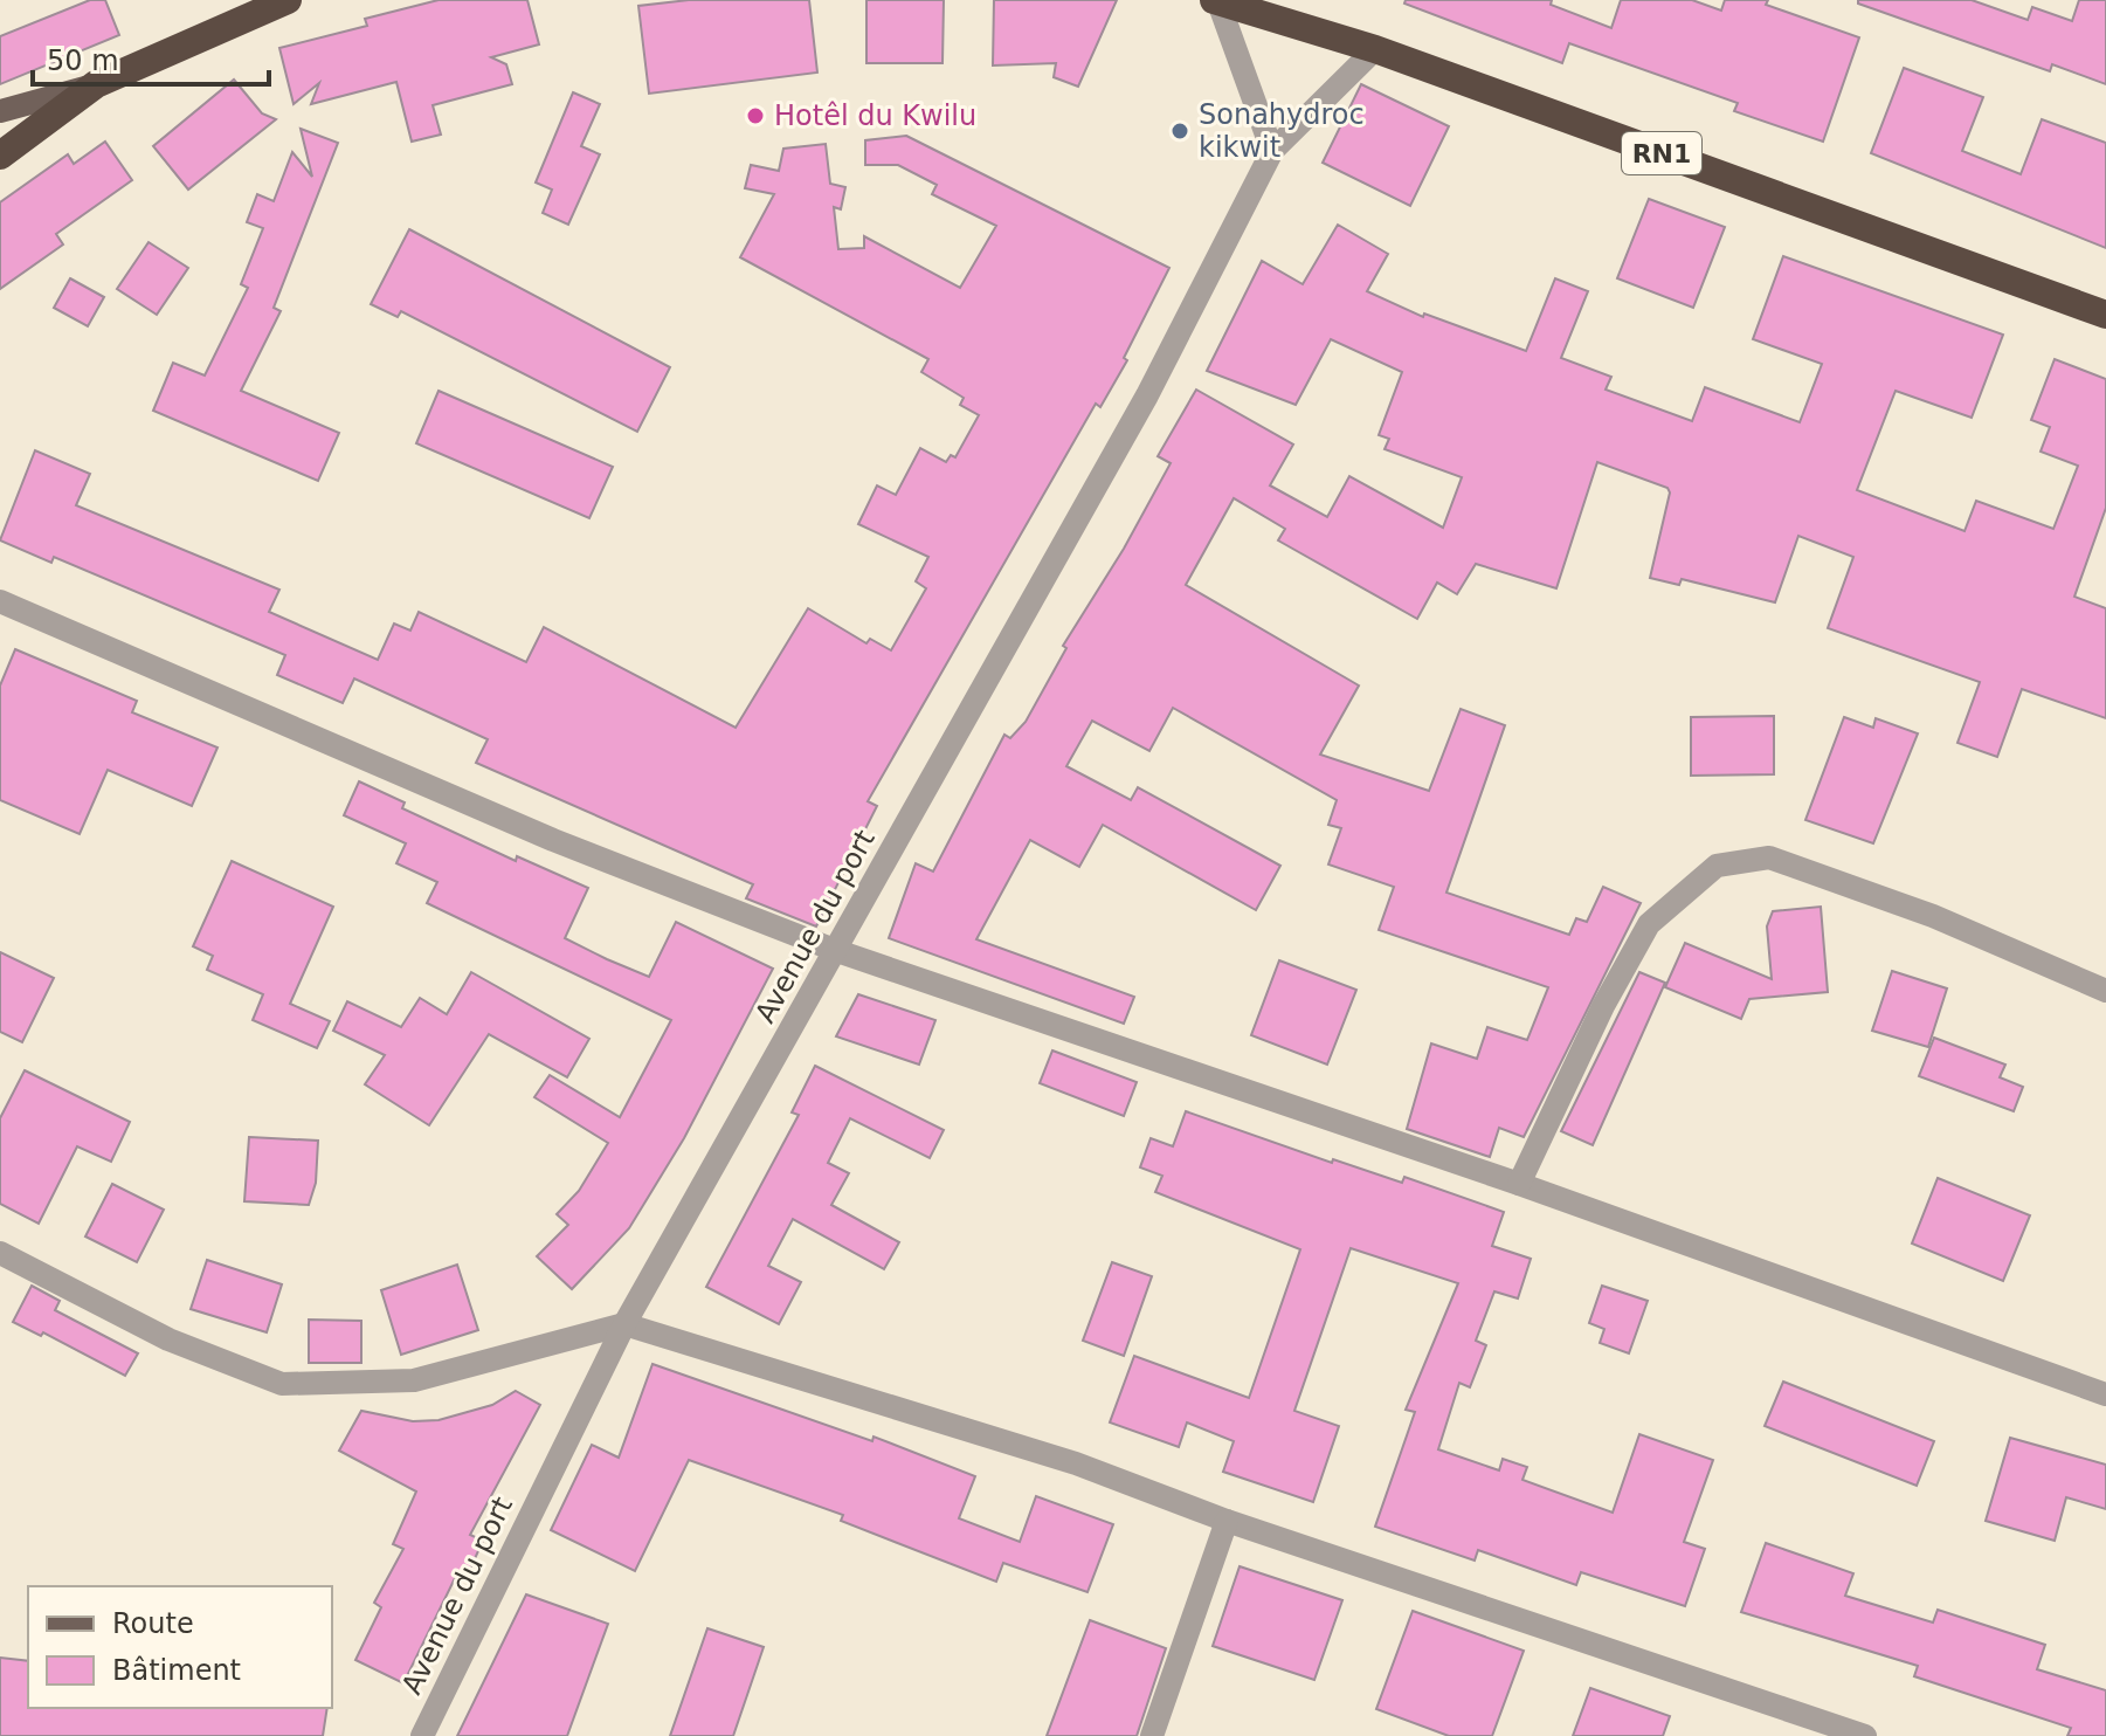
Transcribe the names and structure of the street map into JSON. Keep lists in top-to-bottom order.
{
  "streets": {
    "highway": ["RN1"],
    "street": ["Avenue du port"]
  },
  "crossings": [
    ["RN1", "Avenue du port"]
  ],
  "places": ["Hotêl du Kwilu", "Sonahydroc kikwit"],
  "legend": ["Route", "Bâtiment"],
  "scale_bar": "50 m"
}
